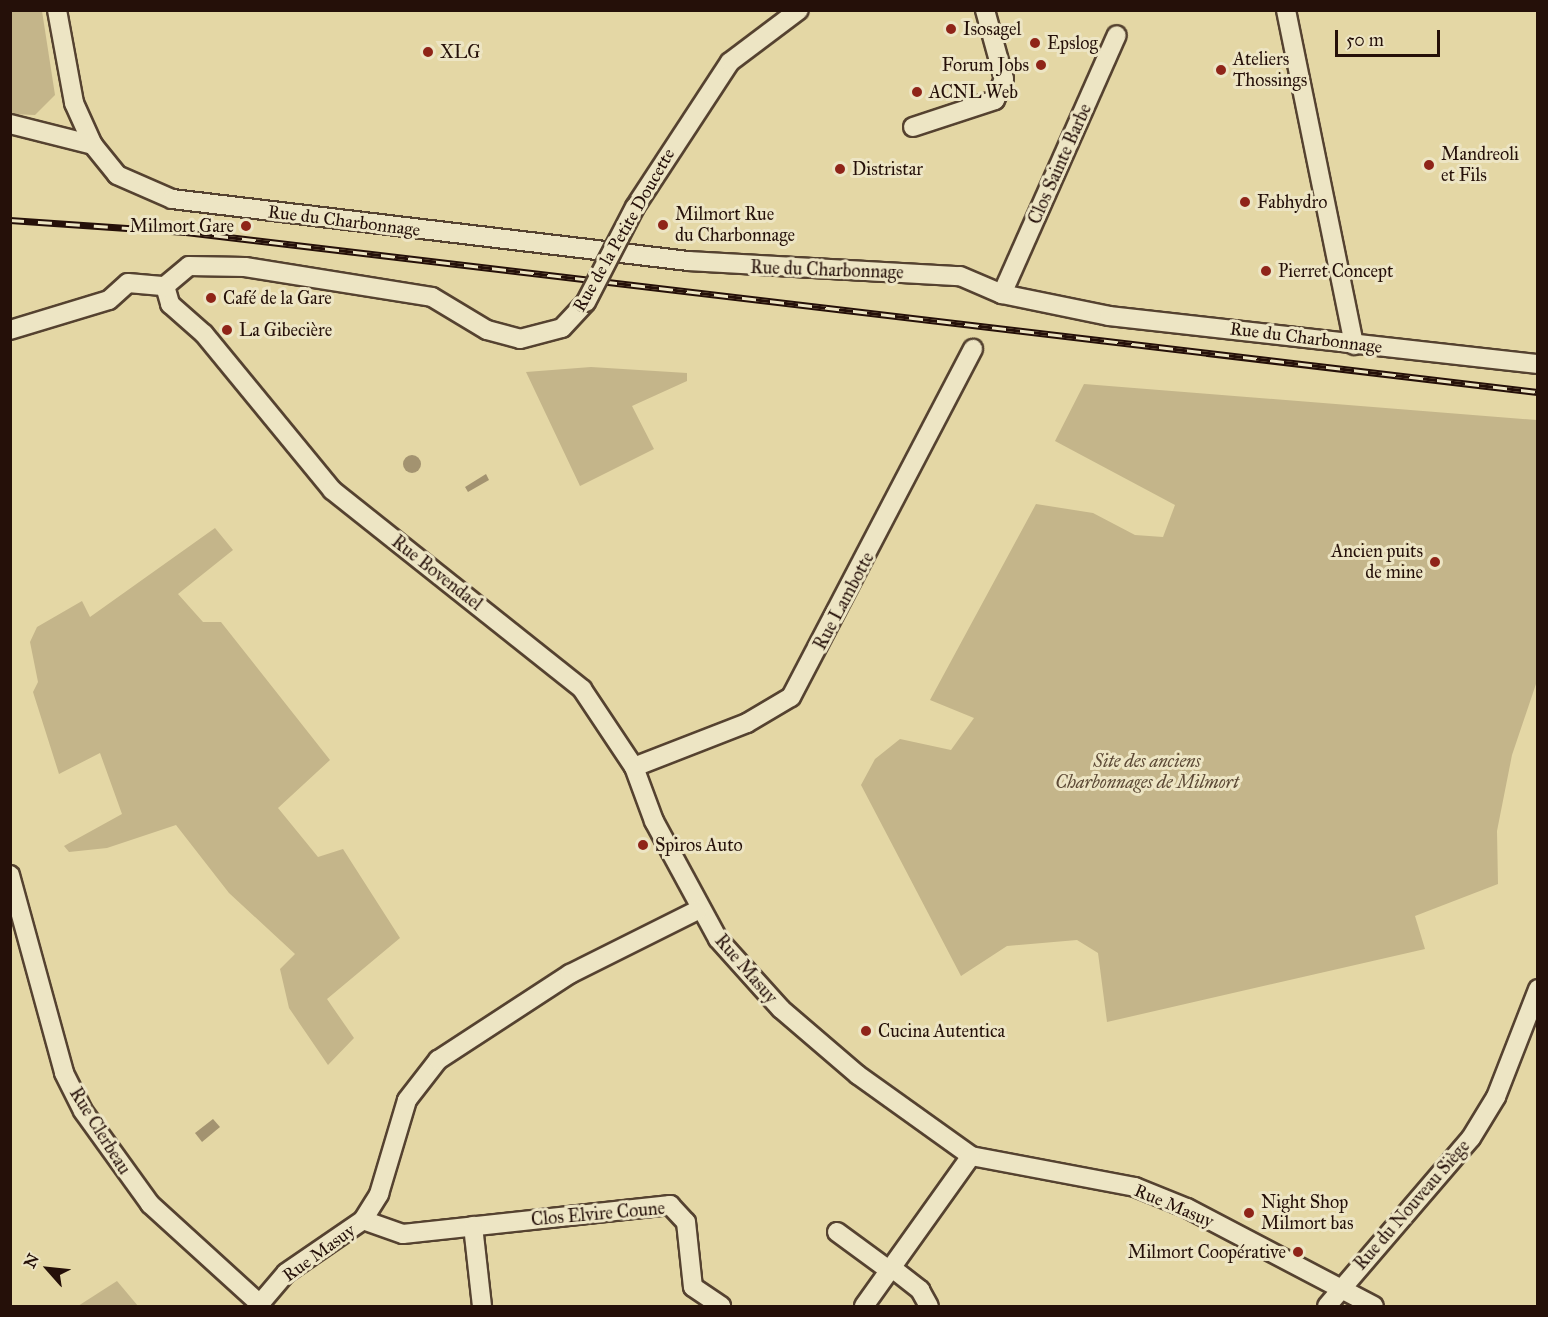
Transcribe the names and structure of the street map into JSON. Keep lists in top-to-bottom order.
{
  "streets": {
    "street": [
      "Clos Sainte Barbe",
      "Rue du Charbonnage",
      "Rue de la Petite Doucette",
      "Rue Bovendael",
      "Rue Lambotte",
      "Rue Masuy",
      "Rue Clerbeau",
      "Rue du Nouveau Siège",
      "Clos Elvire Coune"
    ]
  },
  "crossings": [
    ["Clos Sainte Barbe", "Rue du Charbonnage"],
    ["Rue de la Petite Doucette", "Rue Bovendael"],
    ["Rue Bovendael", "Rue Lambotte"],
    ["Rue Bovendael", "Rue Masuy"],
    ["Rue Masuy", "Rue Clerbeau"],
    ["Rue Masuy", "Rue du Nouveau Siège"],
    ["Rue Masuy", "Clos Elvire Coune"]
  ],
  "parks": ["Site des anciens Charbonnages de Milmort"],
  "places": [
    "Isosagel",
    "Epslog",
    "XLG",
    "Forum Jobs",
    "Ateliers Thossings",
    "ACNL Web",
    "Mandreoli et Fils",
    "Distristar",
    "Fabhydro",
    "Milmort Rue du Charbonnage",
    "Milmort Gare",
    "Pierret Concept",
    "Café de la Gare",
    "La Gibecière",
    "Ancien puits de mine",
    "Spiros Auto",
    "Cucina Autentica",
    "Night Shop Milmort bas",
    "Milmort Coopérative"
  ],
  "scale_bar": "50 m",
  "north": "top left"
}
